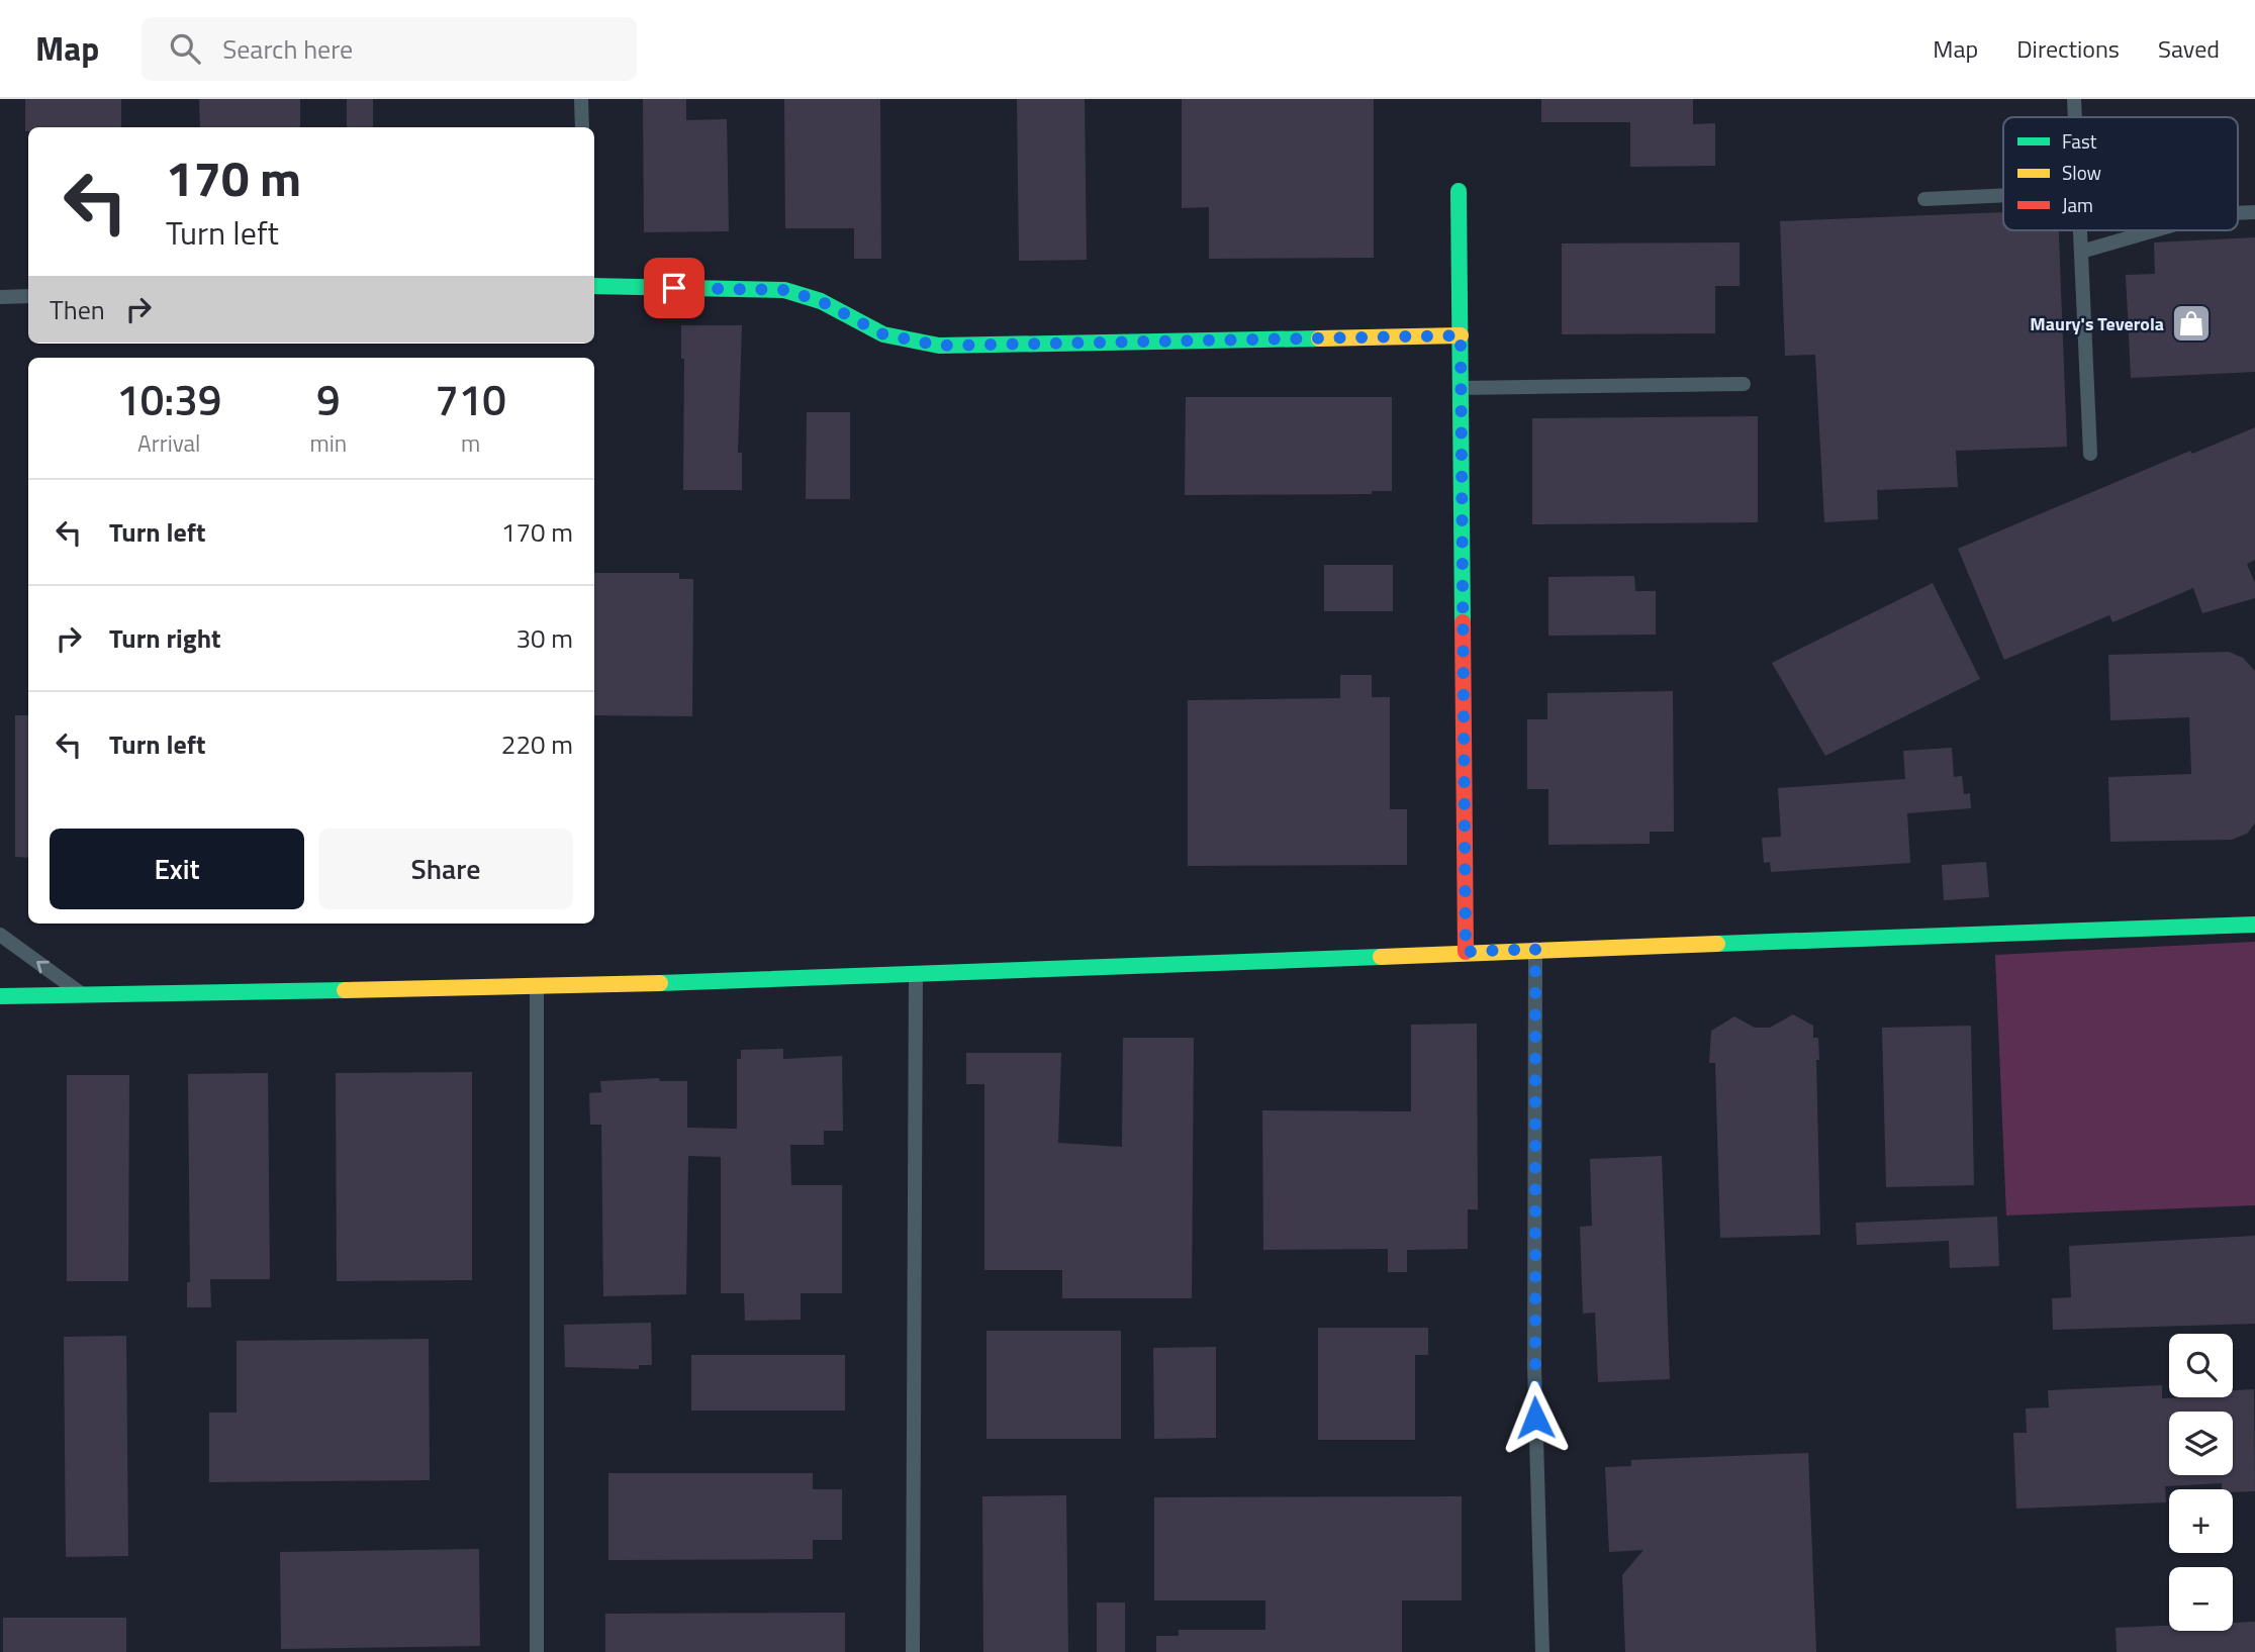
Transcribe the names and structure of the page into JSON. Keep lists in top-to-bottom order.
{
  "places": {
    "shop": ["Maury's Teverola"]
  },
  "legend": ["Fast", "Slow", "Jam"],
  "page": {
    "header": "Map",
    "search": "Search here",
    "nav": ["Map", "Directions", "Saved"],
    "turn": ["170 m", "Turn left"],
    "then": "Then",
    "eta": [
      "10:39",
      "Arrival",
      "9",
      "min",
      "710",
      "m"
    ],
    "list": [
      {
        "name": "Turn left",
        "value": "170 m"
      },
      {
        "name": "Turn right",
        "value": "30 m"
      },
      {
        "name": "Turn left",
        "value": "220 m"
      }
    ],
    "buttons": ["Exit", "Share"],
    "map_buttons": ["+", "−"]
  }
}
